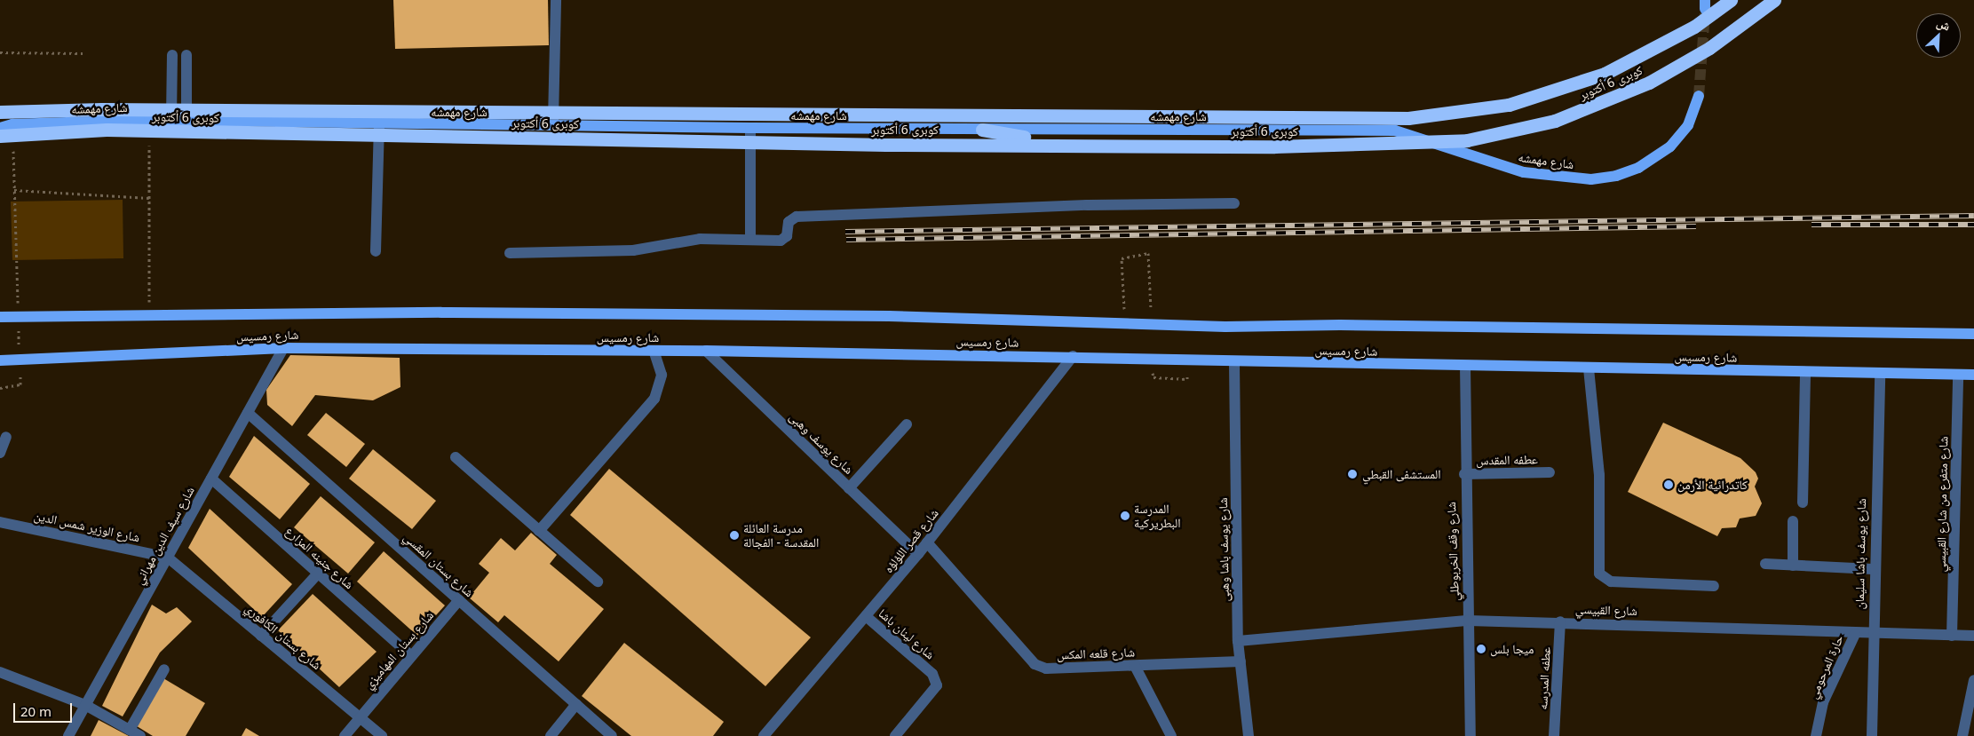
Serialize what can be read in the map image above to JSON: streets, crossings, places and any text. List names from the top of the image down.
{
  "streets": {
    "highway": ["كوبرى 6 أكتوبر"],
    "main road": ["شارع مهمشه", "شارع رمسيس"],
    "street": [
      "شارع يوسف وهبى",
      "عطفه المقدس",
      "شارع متفرع من شارع القبيسي",
      "شارع الوزير شمس الدين",
      "شارع سيف الدين مهراني",
      "شارع قصر اللؤلؤه",
      "شارع يوسف باشا وهبى",
      "شارع وقف الخربوطلي",
      "شارع يوسف باشا سليمان",
      "شارع جنينه المزارع",
      "شارع بستان المقسي",
      "شارع القبيسي",
      "شارع لينان باشا",
      "شارع بستان الكافوري",
      "شارع بستان المهاميزي",
      "شارع قلعه المكس",
      "حارة المرحومي",
      "عطفه المدرسه"
    ]
  },
  "crossings": [
    ["شارع رمسيس", "شارع يوسف وهبى"],
    ["شارع رمسيس", "شارع متفرع من شارع القبيسي"],
    ["شارع رمسيس", "شارع سيف الدين مهراني"],
    ["شارع رمسيس", "شارع قصر اللؤلؤه"],
    ["شارع رمسيس", "شارع يوسف باشا وهبى"],
    ["شارع رمسيس", "شارع وقف الخربوطلي"],
    ["شارع رمسيس", "شارع يوسف باشا سليمان"],
    ["شارع يوسف وهبى", "شارع قصر اللؤلؤه"],
    ["عطفه المقدس", "شارع وقف الخربوطلي"],
    ["شارع متفرع من شارع القبيسي", "شارع القبيسي"],
    ["شارع الوزير شمس الدين", "شارع سيف الدين مهراني"],
    ["شارع الوزير شمس الدين", "شارع بستان الكافوري"],
    ["شارع سيف الدين مهراني", "شارع جنينه المزارع"],
    ["شارع سيف الدين مهراني", "شارع بستان المقسي"],
    ["شارع سيف الدين مهراني", "شارع بستان الكافوري"],
    ["شارع قصر اللؤلؤه", "شارع لينان باشا"],
    ["شارع قصر اللؤلؤه", "شارع قلعه المكس"],
    ["شارع يوسف باشا وهبى", "شارع القبيسي"],
    ["شارع يوسف باشا وهبى", "شارع قلعه المكس"],
    ["شارع وقف الخربوطلي", "شارع القبيسي"],
    ["شارع يوسف باشا سليمان", "شارع القبيسي"],
    ["شارع جنينه المزارع", "شارع بستان المهاميزي"],
    ["شارع بستان المقسي", "شارع بستان المهاميزي"],
    ["شارع القبيسي", "حارة المرحومي"],
    ["شارع القبيسي", "عطفه المدرسه"],
    ["شارع بستان الكافوري", "شارع بستان المهاميزي"]
  ],
  "places": [
    "المستشفى القبطي",
    "كاتدرائية الأرمن",
    "المدرسة البطريركية",
    "مدرسة العائلة المقدسة - الفجالة",
    "ميجا بلس"
  ],
  "scale_bar": "20 m",
  "north": "top right"
}
